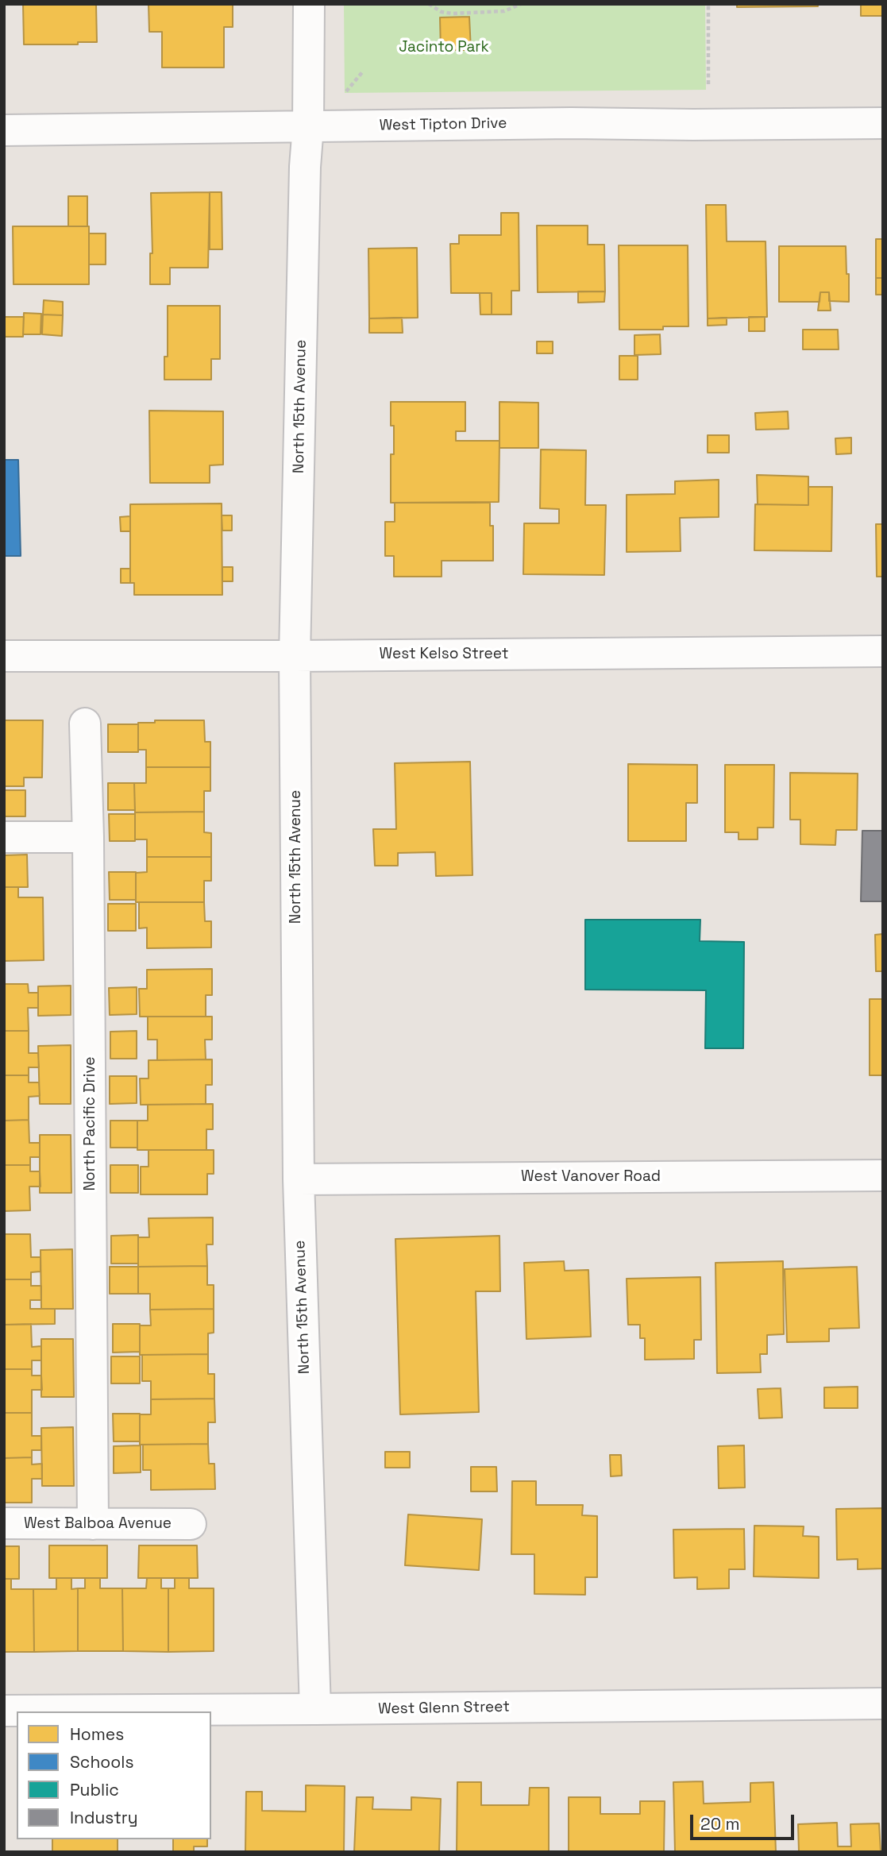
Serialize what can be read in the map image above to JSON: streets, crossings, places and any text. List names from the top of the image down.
{
  "streets": {
    "street": [
      "West Tipton Drive",
      "North 15th Avenue",
      "West Kelso Street",
      "North Pacific Drive",
      "West Vanover Road",
      "West Balboa Avenue",
      "West Glenn Street"
    ]
  },
  "crossings": [
    ["West Tipton Drive", "North 15th Avenue"],
    ["North 15th Avenue", "West Kelso Street"],
    ["North 15th Avenue", "West Vanover Road"],
    ["North 15th Avenue", "West Glenn Street"],
    ["North Pacific Drive", "West Balboa Avenue"]
  ],
  "parks": ["Jacinto Park"],
  "legend": [
    "Homes",
    "Schools",
    "Public",
    "Industry"
  ],
  "scale_bar": "20 m"
}
